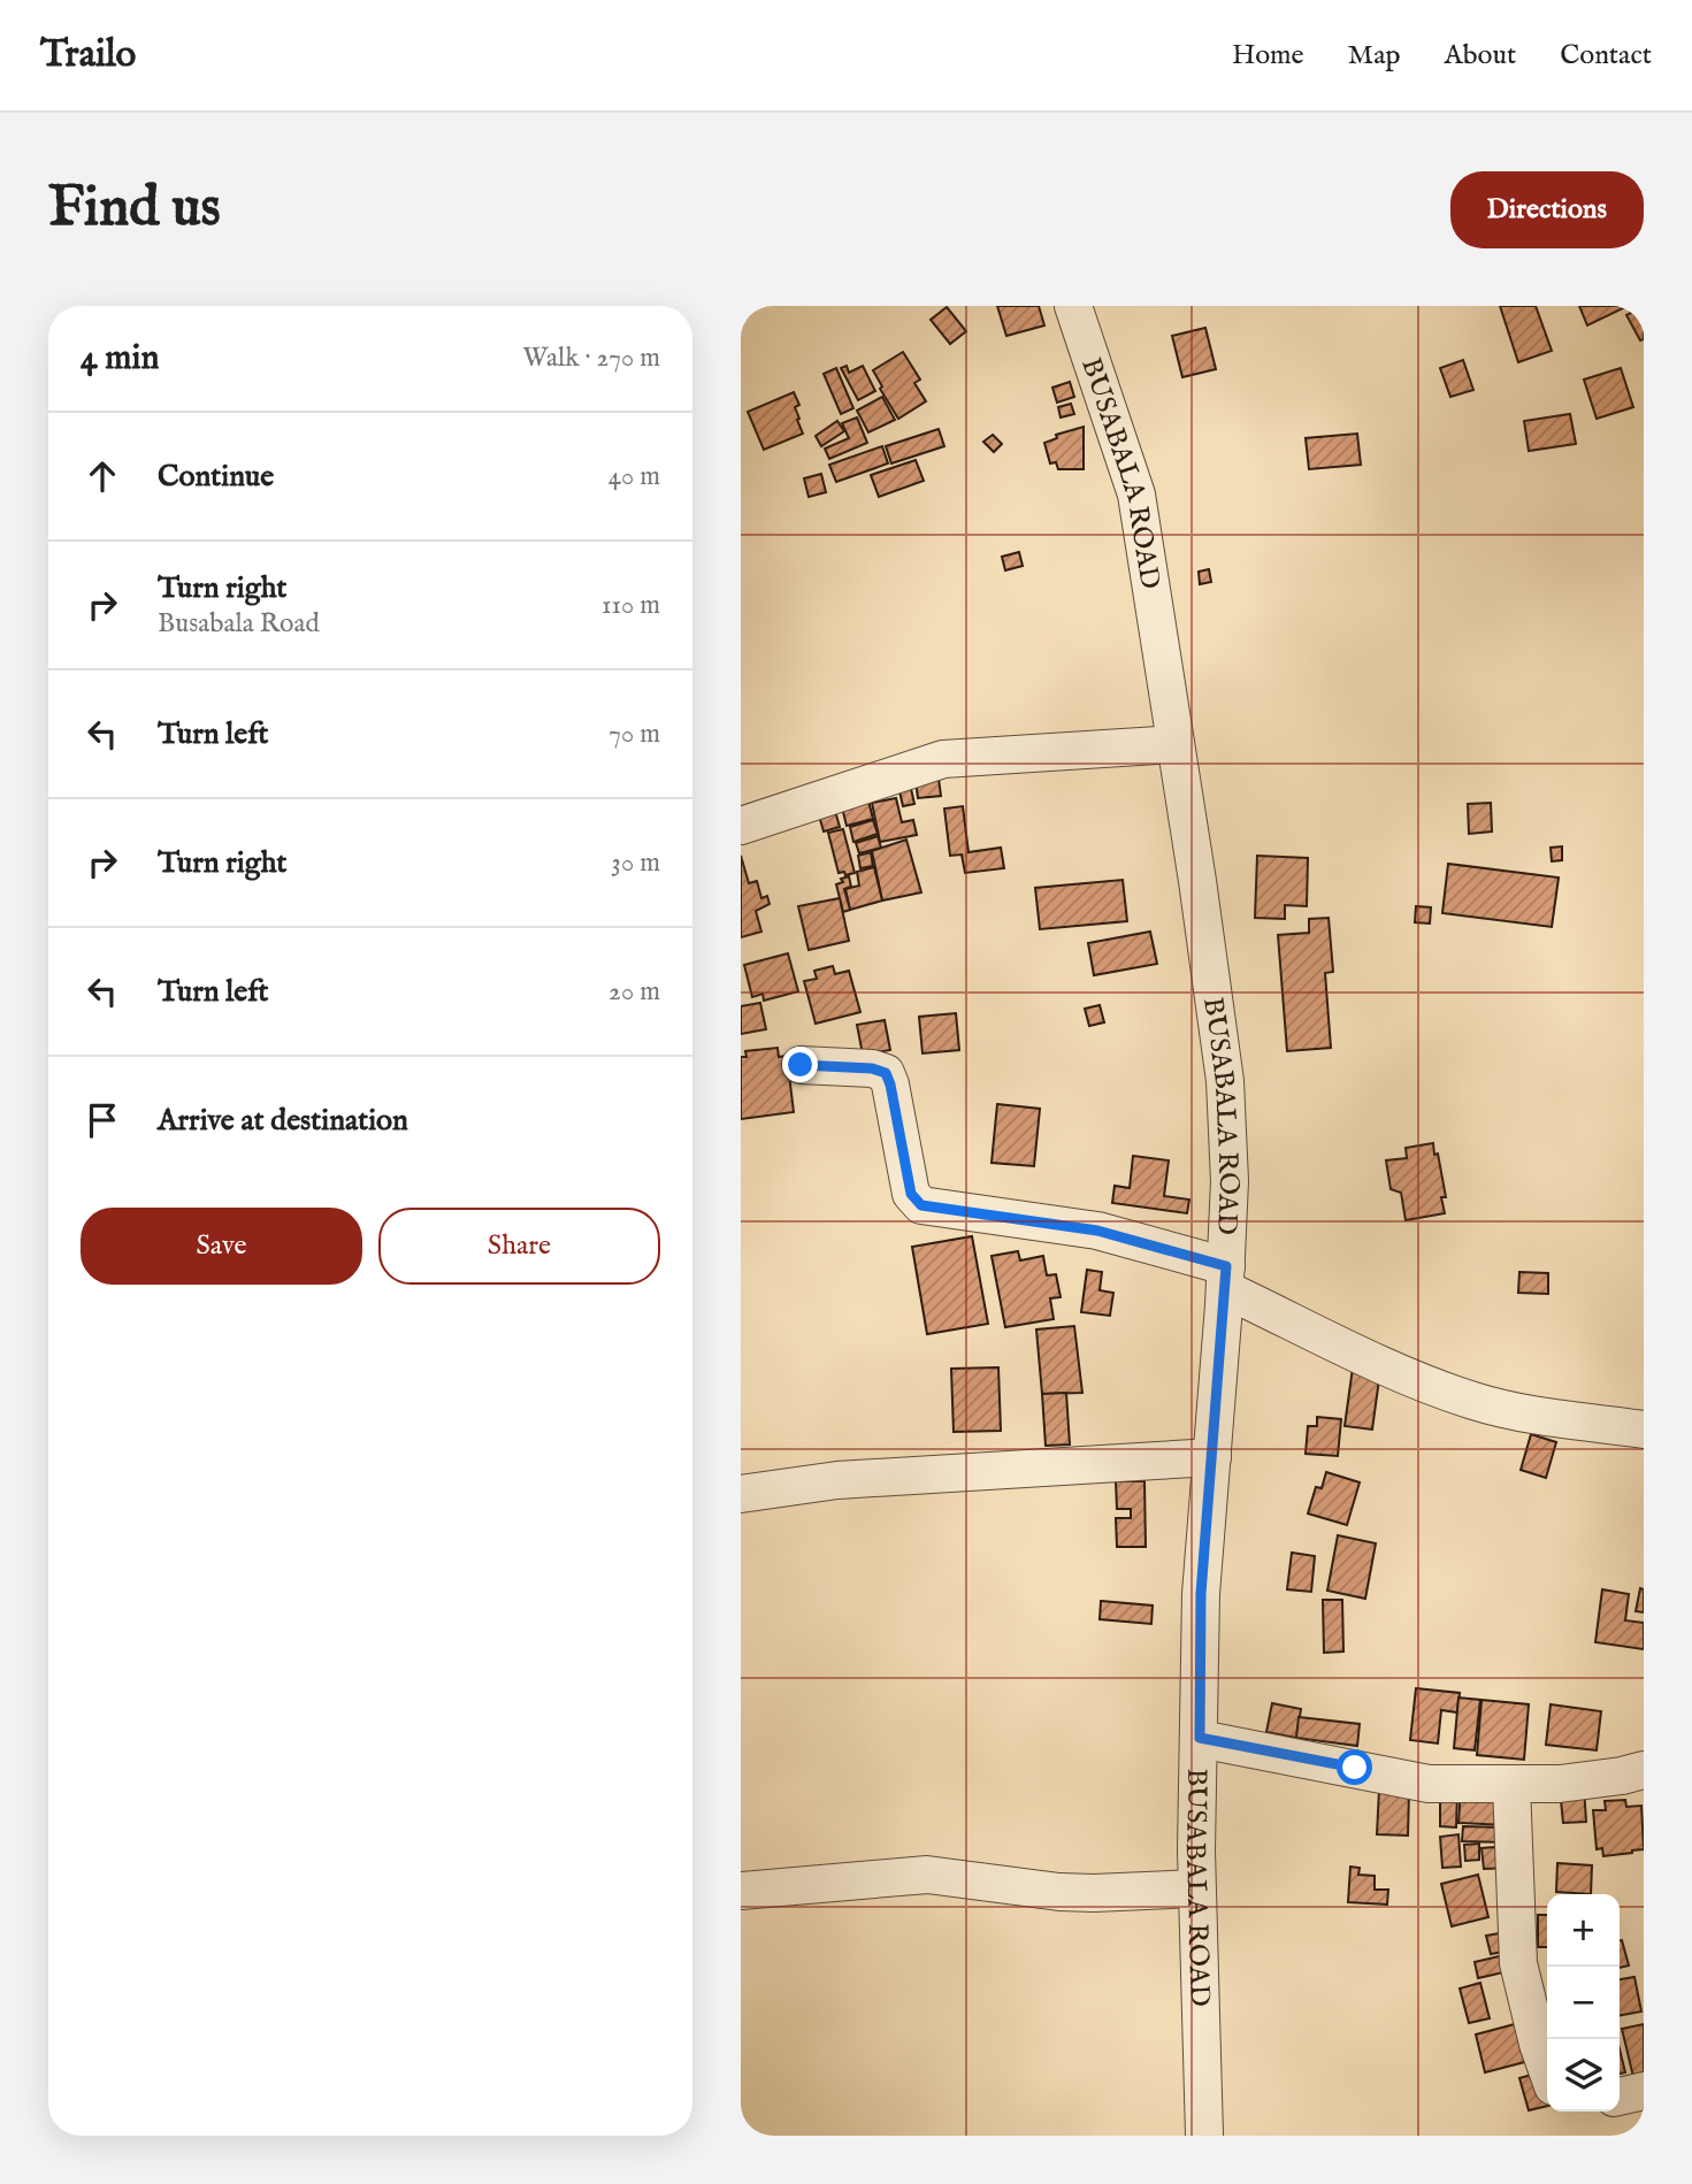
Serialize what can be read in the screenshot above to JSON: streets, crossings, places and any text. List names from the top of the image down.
{
  "streets": {
    "street": ["BUSABALA ROAD"]
  },
  "page": {
    "header": "Trailo",
    "nav": [
      "Home",
      "Map",
      "About",
      "Contact"
    ],
    "buttons": [
      "Directions",
      ["Save", "Share"]
    ],
    "title": "Find us",
    "heading": ["4 min", "Walk · 270 m"],
    "list": [
      ["Continue", "40 m"],
      ["Turn right", "Busabala Road", "110 m"],
      ["Turn left", "70 m"],
      ["Turn right", "30 m"],
      ["Turn left", "20 m"],
      "Arrive at destination"
    ],
    "map_buttons": ["+", "−"]
  }
}
